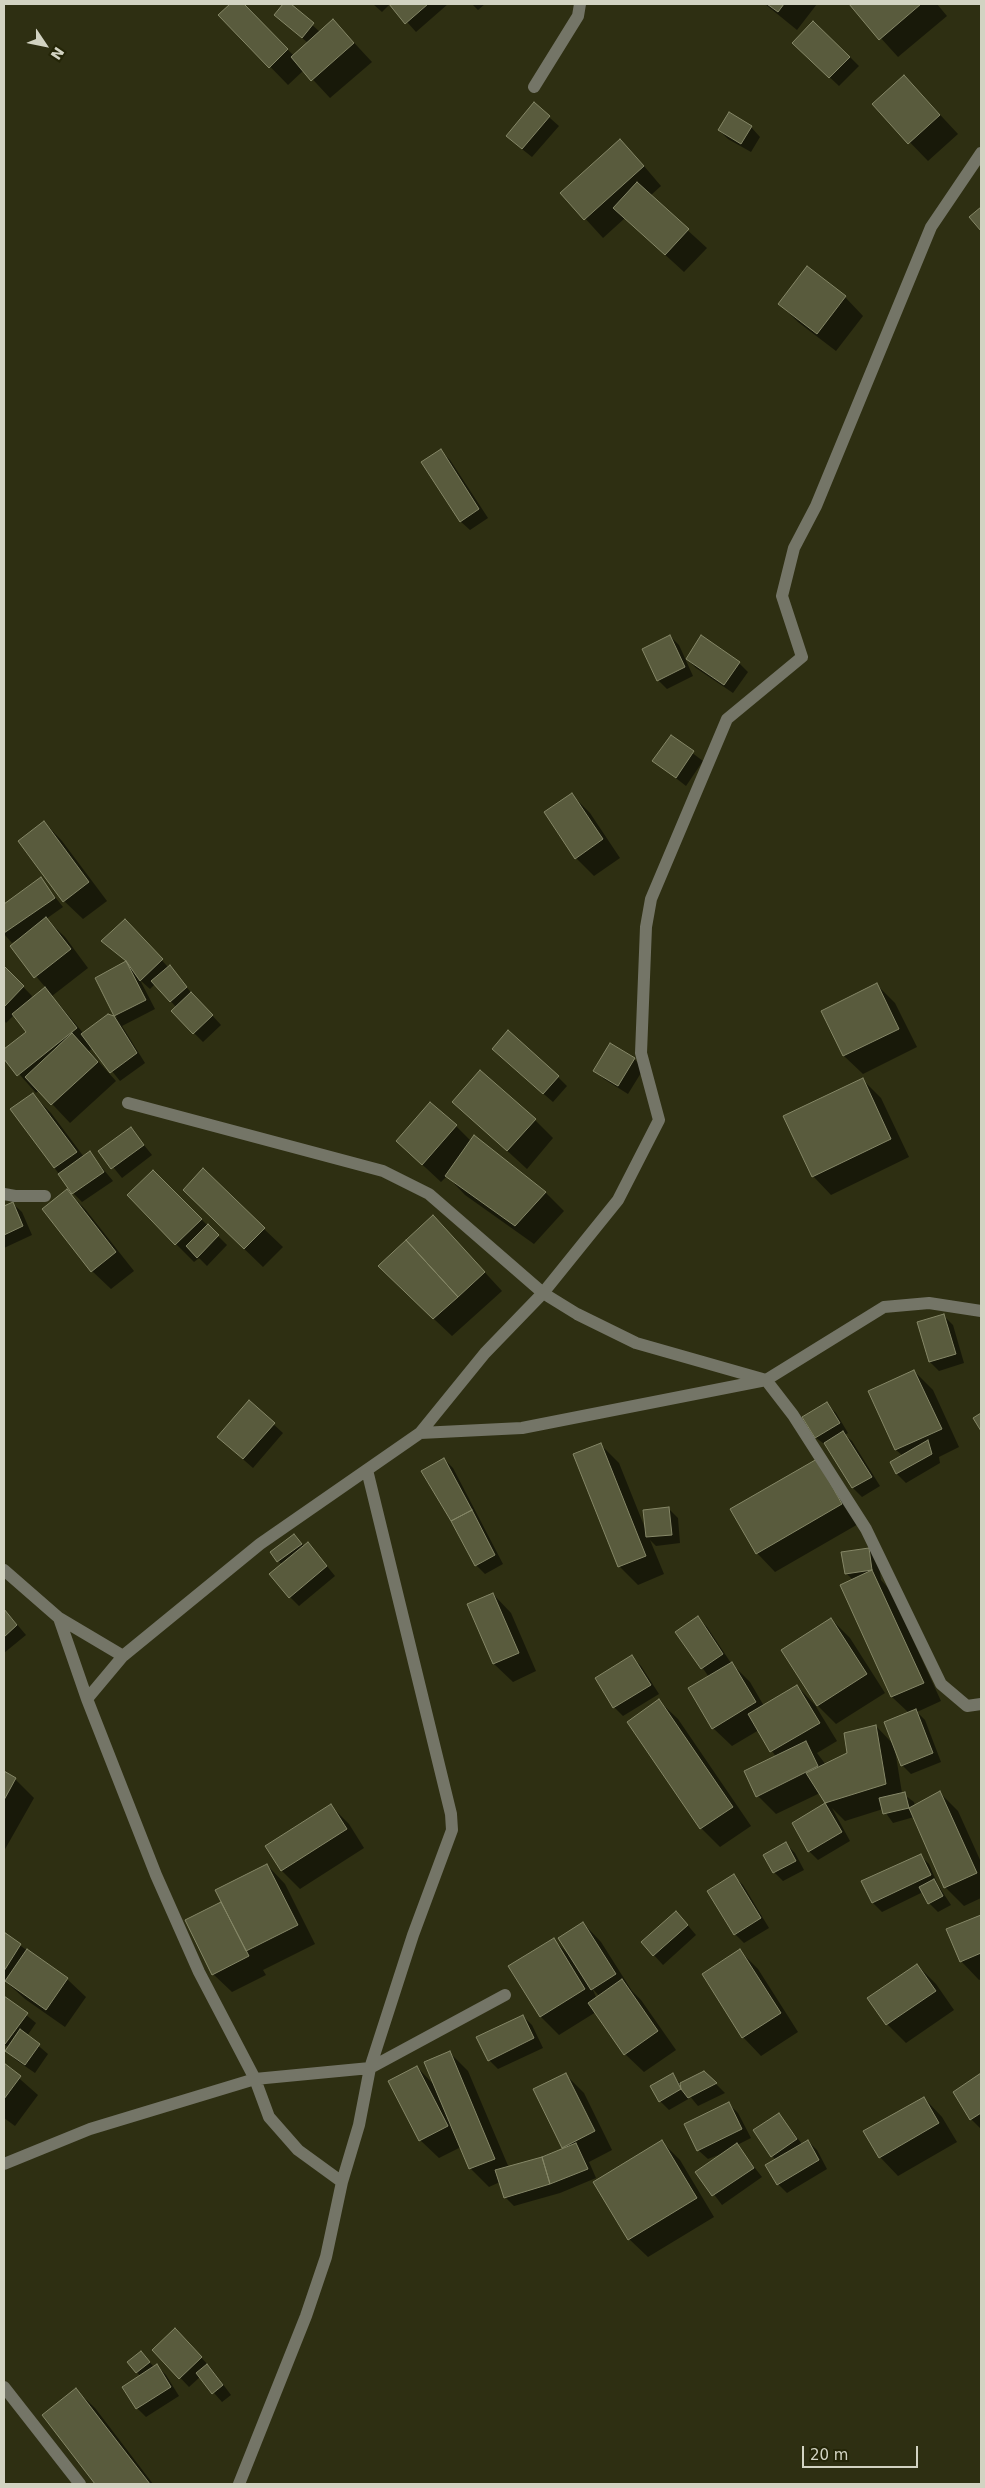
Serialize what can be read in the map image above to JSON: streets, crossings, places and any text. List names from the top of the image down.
{
  "scale_bar": "20 m",
  "north": "bottom right"
}
